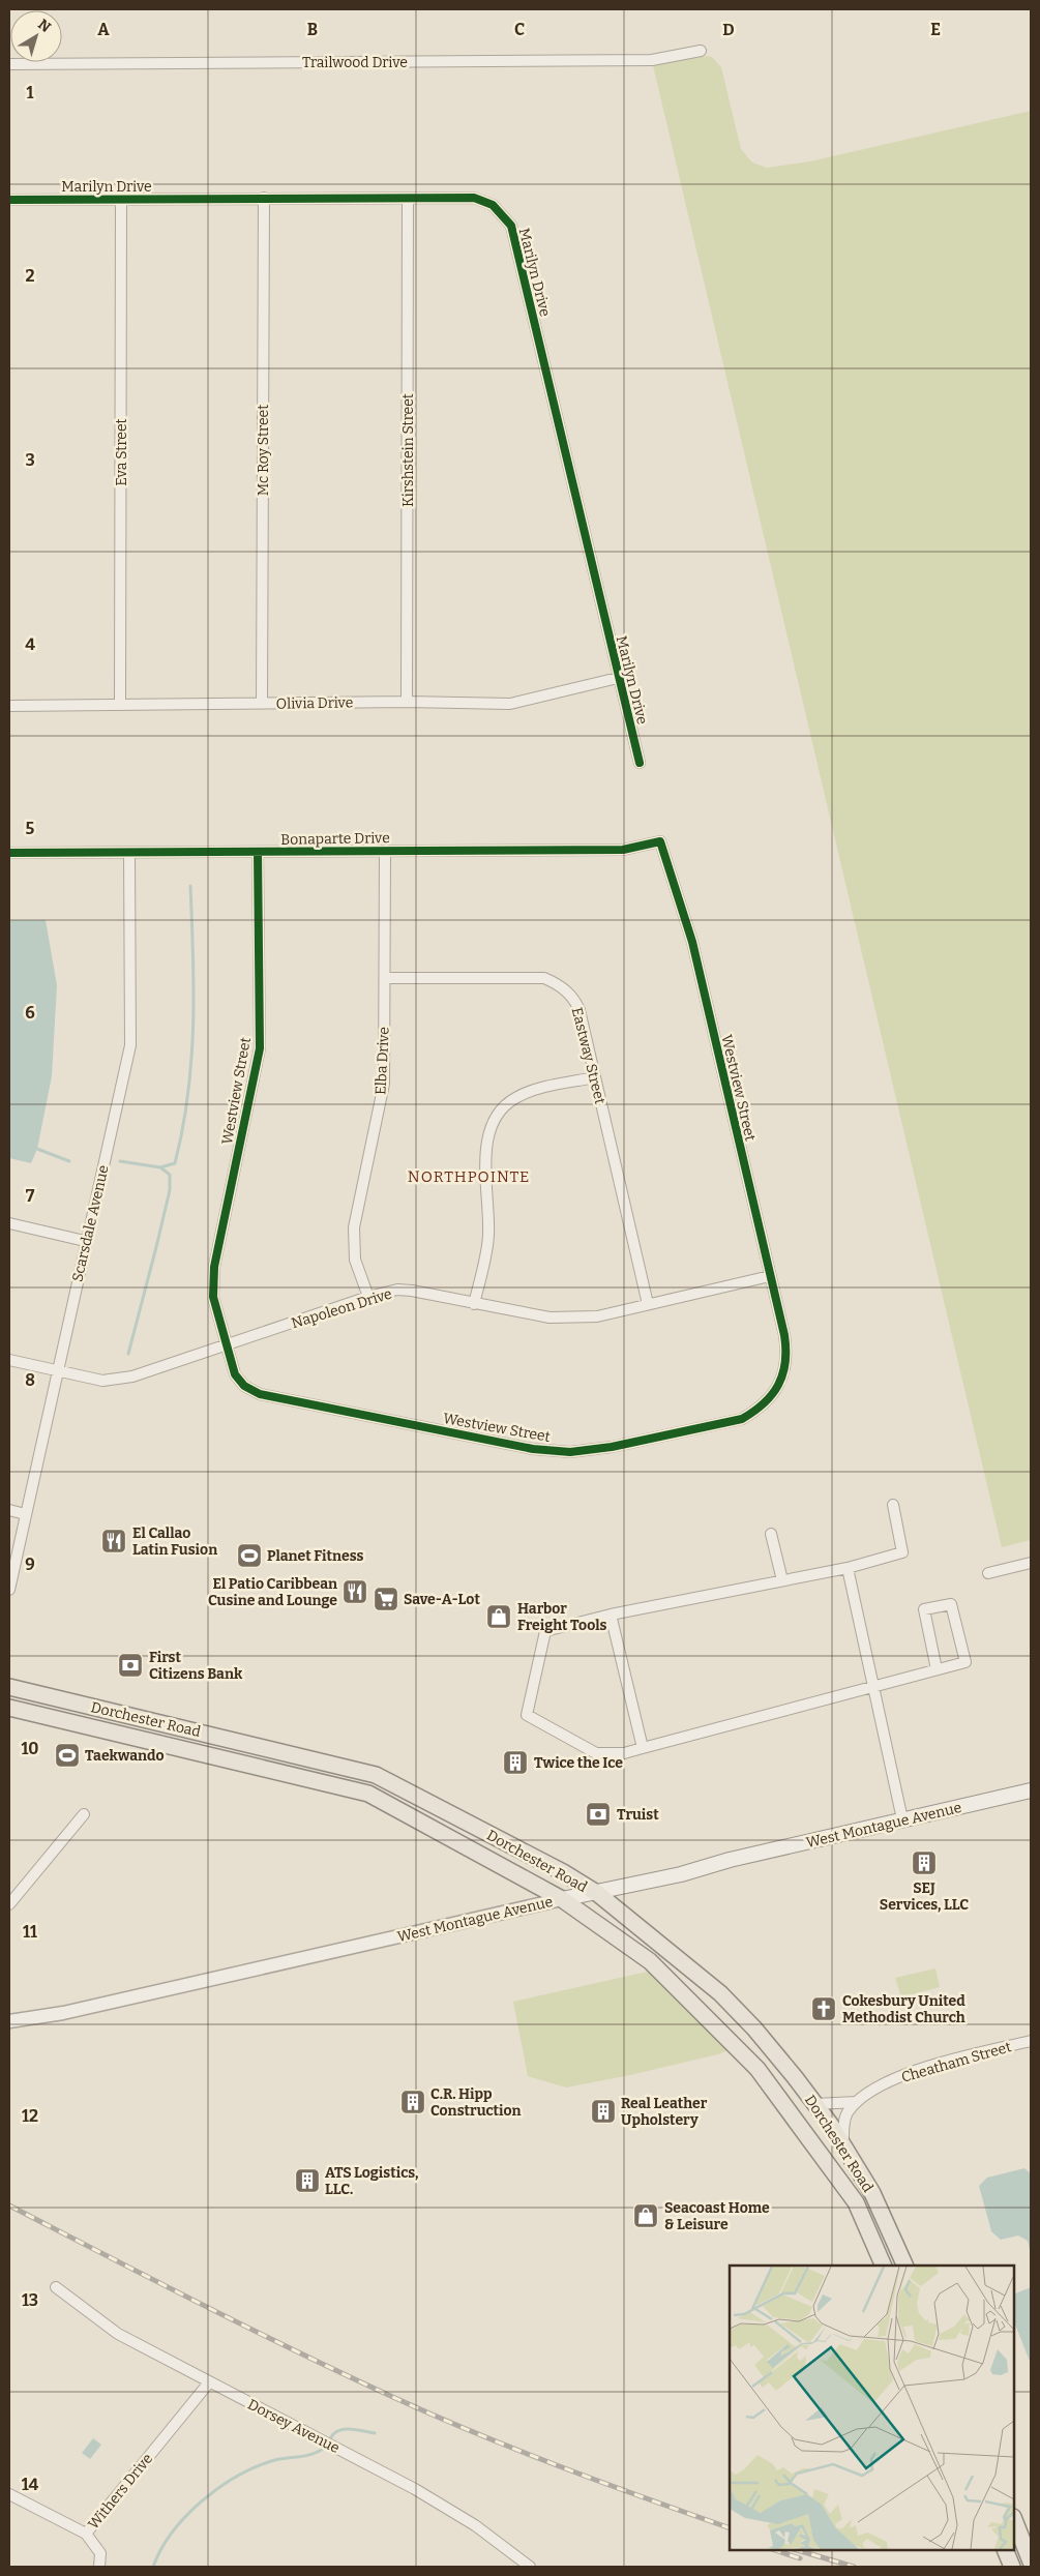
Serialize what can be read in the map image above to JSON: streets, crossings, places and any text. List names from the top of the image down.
{
  "streets": {
    "main road": ["Dorchester Road", "West Montague Avenue"],
    "street": [
      "Trailwood Drive",
      "Marilyn Drive",
      "Mc Roy Street",
      "Kirshstein Street",
      "Eva Street",
      "Olivia Drive",
      "Bonaparte Drive",
      "Eastway Street",
      "Elba Drive",
      "Westview Street",
      "Scarsdale Avenue",
      "Napoleon Drive",
      "Cheatham Street",
      "Dorsey Avenue",
      "Withers Drive"
    ]
  },
  "crossings": [
    ["Marilyn Drive", "Mc Roy Street"],
    ["Marilyn Drive", "Kirshstein Street"],
    ["Marilyn Drive", "Eva Street"],
    ["Marilyn Drive", "Olivia Drive"],
    ["Mc Roy Street", "Olivia Drive"],
    ["Kirshstein Street", "Olivia Drive"],
    ["Eva Street", "Olivia Drive"],
    ["Bonaparte Drive", "Elba Drive"],
    ["Bonaparte Drive", "Westview Street"],
    ["Bonaparte Drive", "Scarsdale Avenue"],
    ["Eastway Street", "Elba Drive"],
    ["Eastway Street", "Napoleon Drive"],
    ["Elba Drive", "Napoleon Drive"],
    ["Westview Street", "Napoleon Drive"],
    ["Scarsdale Avenue", "Napoleon Drive"],
    ["Dorchester Road", "West Montague Avenue"],
    ["Dorchester Road", "Cheatham Street"],
    ["Dorsey Avenue", "Withers Drive"]
  ],
  "districts": ["NORTHPOINTE"],
  "places": {
    "restaurant": ["El Callao Latin Fusion", "El Patio Caribbean Cusine and Lounge"],
    "sports": ["Planet Fitness", "Taekwando"],
    "supermarket": ["Save-A-Lot"],
    "shop": ["Harbor Freight Tools", "Seacoast Home & Leisure"],
    "bank": ["First Citizens Bank", "Truist"],
    "building": [
      "Twice the Ice",
      "SEJ Services, LLC",
      "C.R. Hipp Construction",
      "Real Leather Upholstery",
      "ATS Logistics, LLC."
    ],
    "church": ["Cokesbury United Methodist Church"]
  },
  "north": "top right",
  "grid": {
    "columns": [
      "A",
      "B",
      "C",
      "D",
      "E"
    ],
    "rows": [
      "1",
      "2",
      "3",
      "4",
      "5",
      "6",
      "7",
      "8",
      "9",
      "10",
      "11",
      "12",
      "13",
      "14"
    ]
  }
}
